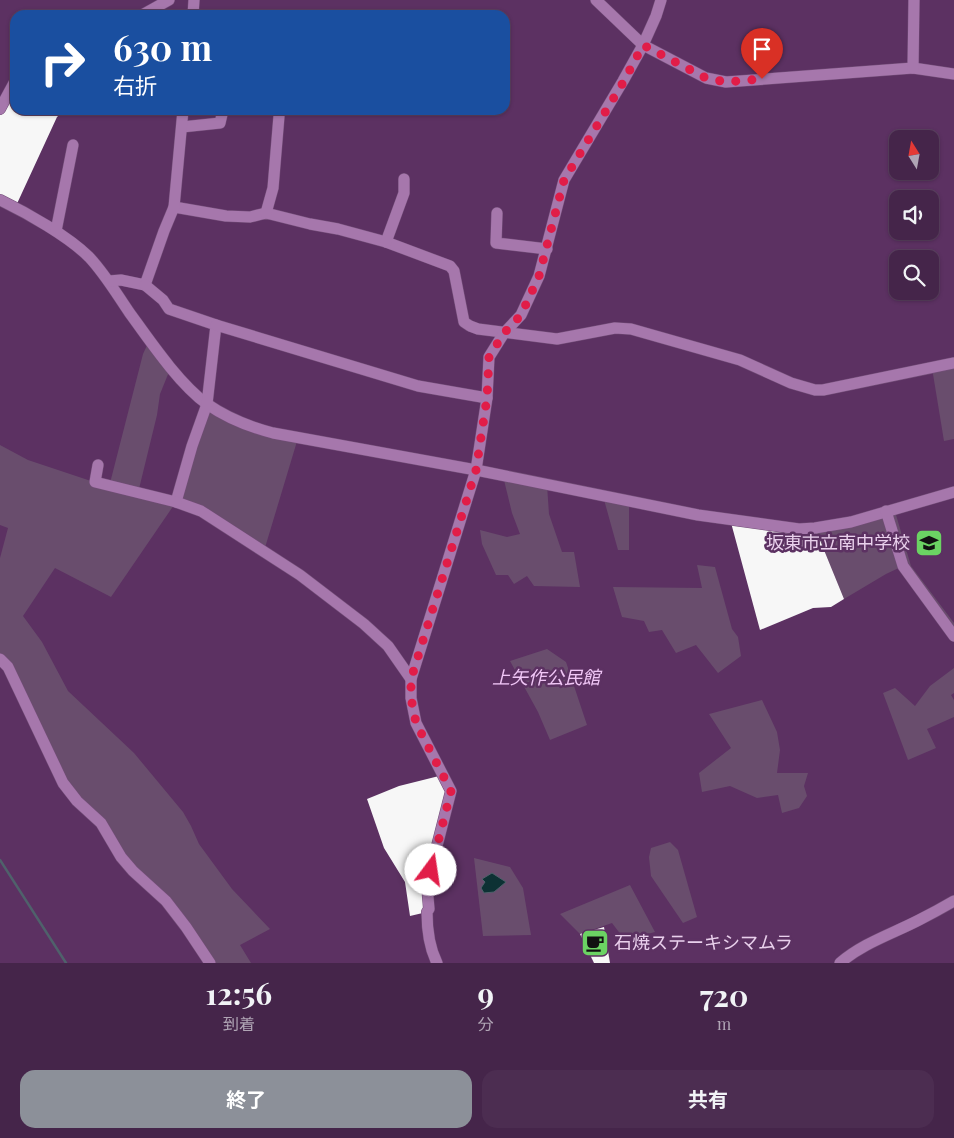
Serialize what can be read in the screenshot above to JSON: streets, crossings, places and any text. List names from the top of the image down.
{
  "parks": ["上矢作公民館"],
  "places": {
    "school or university": ["坂東市立南中学校"],
    "cafe": ["石焼ステーキシマムラ"]
  },
  "north": "top",
  "page": {
    "turn": ["630 m", "右折"],
    "eta": [
      "12:56",
      "到着",
      "9",
      "分",
      "720",
      "m"
    ],
    "buttons": ["終了", "共有"]
  }
}
